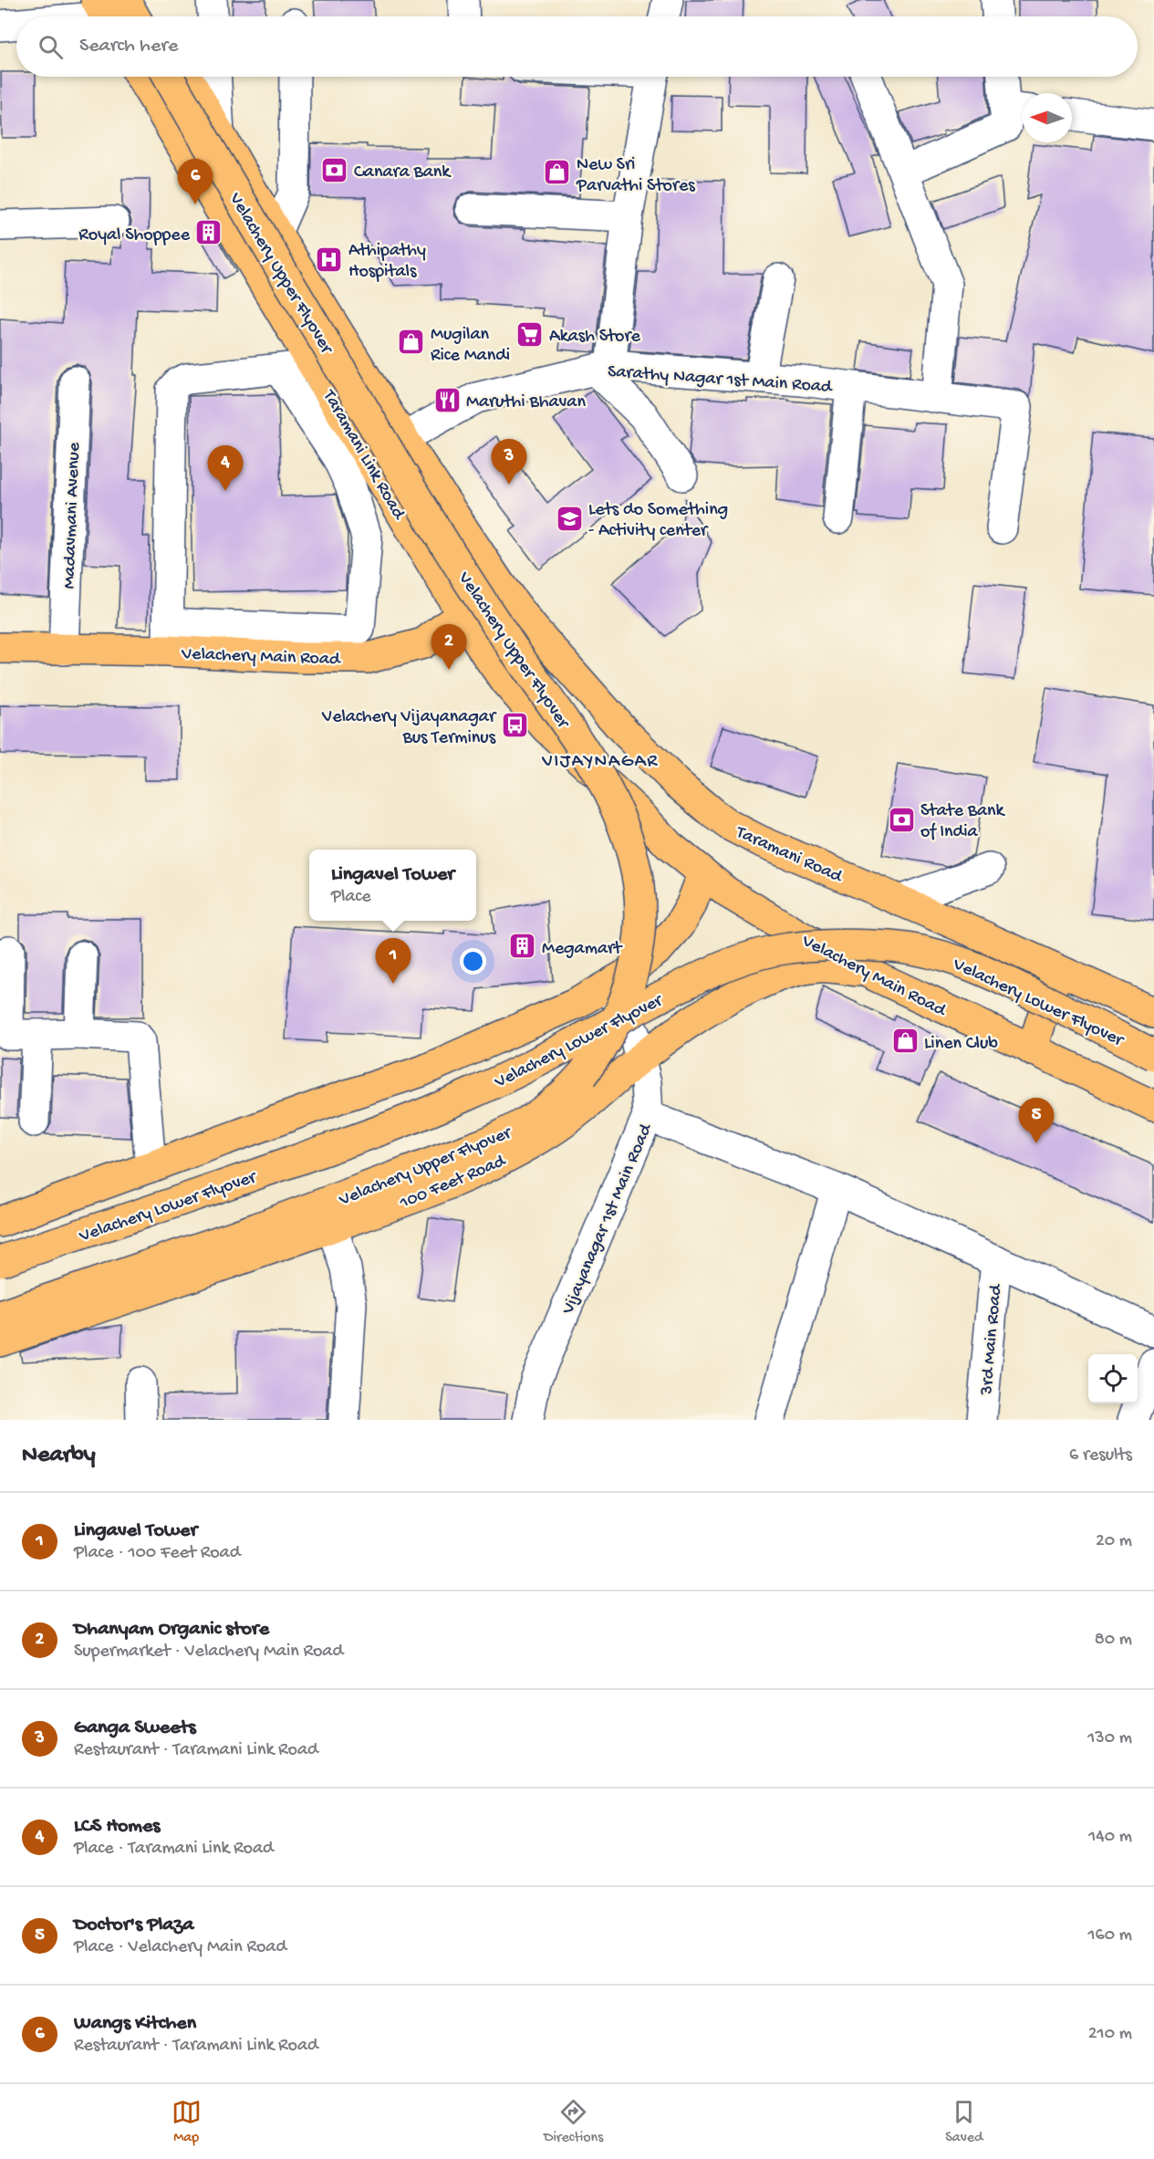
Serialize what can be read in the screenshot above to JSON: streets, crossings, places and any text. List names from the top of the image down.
{
  "streets": {
    "main road": [
      "Velachery Upper Flyover",
      "Taramani Link Road",
      "Velachery Main Road",
      "Taramani Road",
      "Velachery Lower Flyover",
      "100 Feet Road"
    ],
    "street": [
      "Sarathy Nagar 1st Main Road",
      "Madavmani Avenue",
      "Vijayanagar 1st Main Road",
      "3rd Main Road"
    ]
  },
  "crossings": [
    ["Taramani Link Road", "Velachery Main Road"],
    ["Madavmani Avenue", "Velachery Main Road"],
    ["Velachery Main Road", "Taramani Road"],
    ["Velachery Main Road", "100 Feet Road"],
    ["100 Feet Road", "Vijayanagar 1st Main Road"]
  ],
  "districts": ["VIJAYNAGAR"],
  "places": {
    "bank": ["Canara Bank", "State Bank of India"],
    "shop": ["New Sri Parvathi Stores", "Mugilan Rice Mandi", "Linen Club"],
    "building": ["Royal Shoppee", "Megamart"],
    "hospital": ["Athipathy Hospitals"],
    "supermarket": ["Akash Store"],
    "restaurant": ["Maruthi Bhavan"],
    "school or university": ["Lets do Something - Activity center"],
    "bus stop": ["Velachery Vijayanagar Bus Terminus"]
  },
  "north": "left",
  "page": {
    "search": "Search here",
    "pins": [
      "6",
      "3",
      "4",
      "2",
      "1",
      "5"
    ],
    "popup": ["Lingavel Tower", "Place"],
    "heading": ["Nearby", "6 results"],
    "list": [
      {
        "mark": "1",
        "name": "Lingavel Tower",
        "note": "Place · 100 Feet Road",
        "value": "20 m"
      },
      {
        "mark": "2",
        "name": "Dhanyam Organic store",
        "note": "Supermarket · Velachery Main Road",
        "value": "80 m"
      },
      {
        "mark": "3",
        "name": "Ganga Sweets",
        "note": "Restaurant · Taramani Link Road",
        "value": "130 m"
      },
      {
        "mark": "4",
        "name": "LCS Homes",
        "note": "Place · Taramani Link Road",
        "value": "140 m"
      },
      {
        "mark": "5",
        "name": "Doctor's Plaza",
        "note": "Place · Velachery Main Road",
        "value": "160 m"
      },
      {
        "mark": "6",
        "name": "Wangs Kitchen",
        "note": "Restaurant · Taramani Link Road",
        "value": "210 m"
      }
    ],
    "nav": ["Map", "Directions", "Saved"]
  }
}
